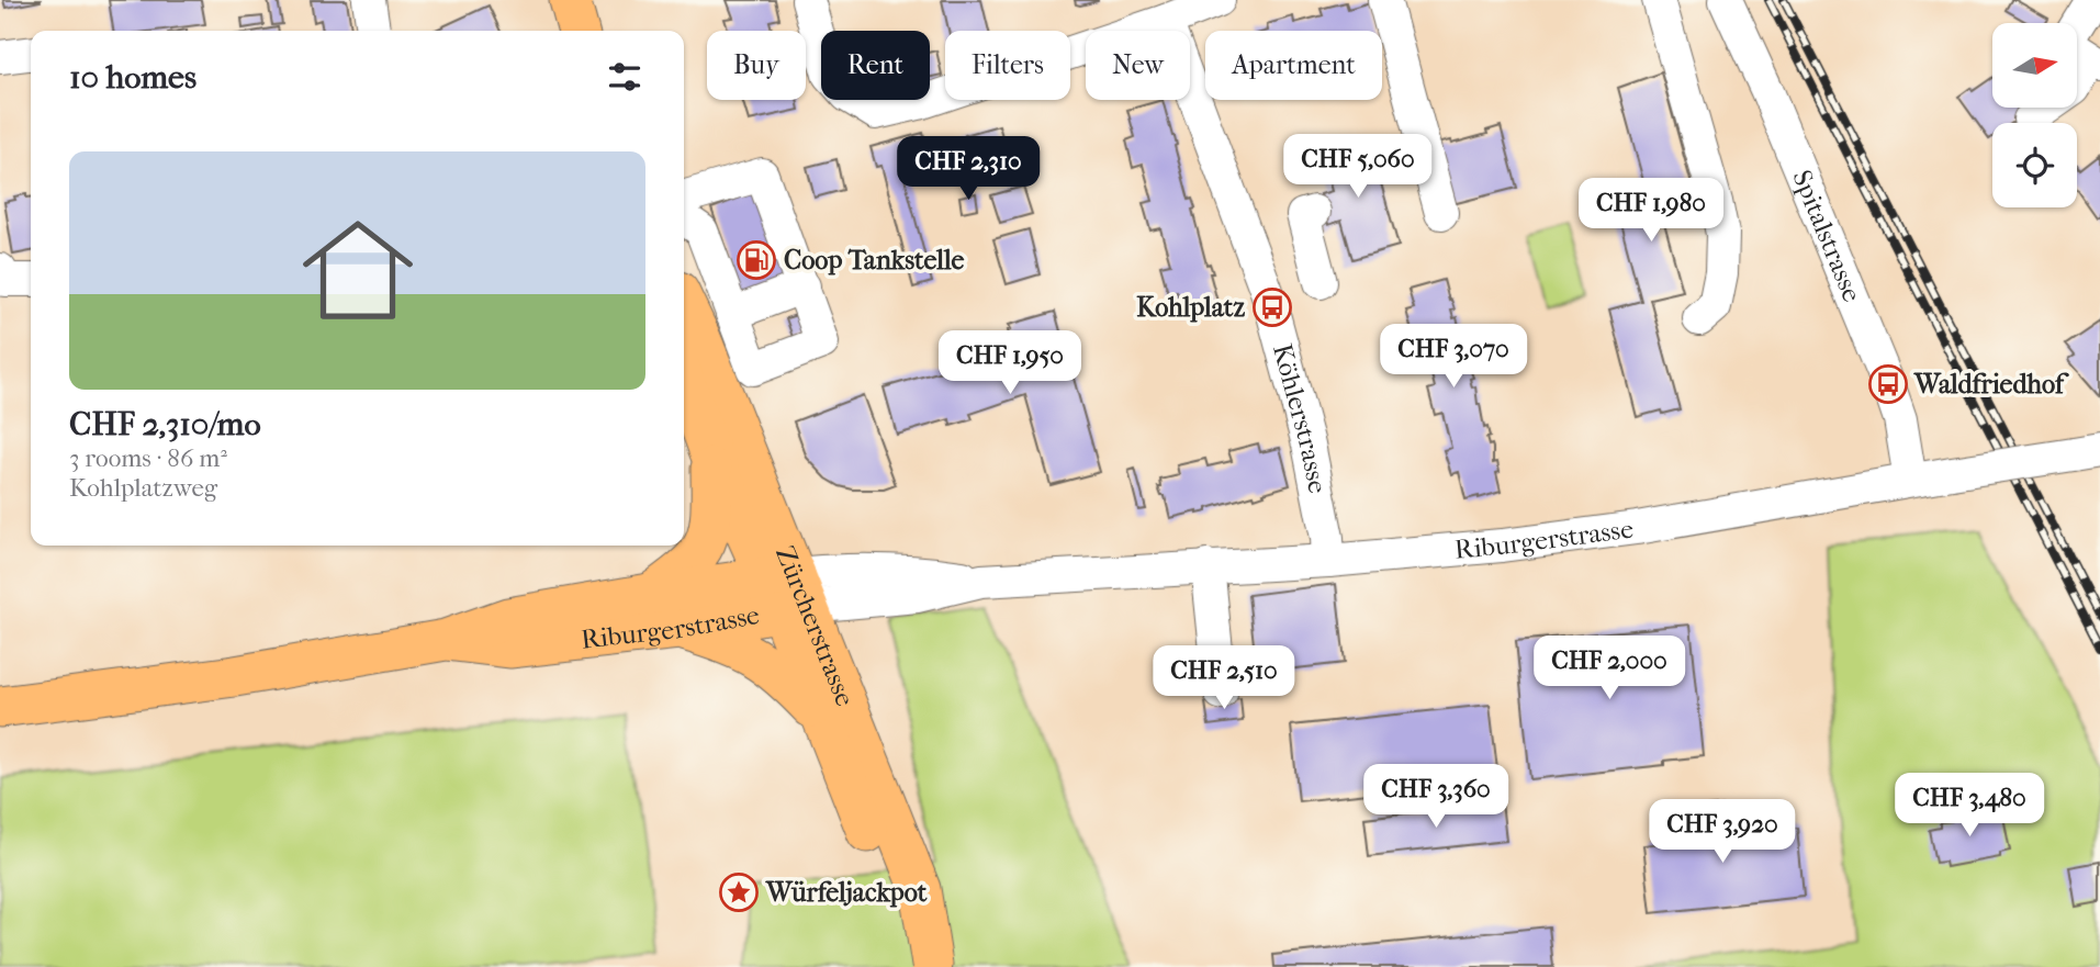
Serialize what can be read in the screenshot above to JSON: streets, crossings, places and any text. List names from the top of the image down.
{
  "streets": {
    "main road": ["Riburgerstrasse", "Zürcherstrasse"],
    "street": ["Spitalstrasse", "Köhlerstrasse"]
  },
  "crossings": [
    ["Spitalstrasse", "Riburgerstrasse"],
    ["Köhlerstrasse", "Riburgerstrasse"],
    ["Riburgerstrasse", "Zürcherstrasse"]
  ],
  "places": {
    "fuel station": ["Coop Tankstelle"],
    "bus stop": ["Kohlplatz", "Waldfriedhof"],
    "place": ["Würfeljackpot"]
  },
  "north": "right",
  "page": {
    "chip": [
      "Buy",
      "Rent",
      "Filters",
      "New",
      "Apartment"
    ],
    "heading": "10 homes",
    "list": [
      {
        "name": "CHF 2,310/mo",
        "note": "3 rooms · 86 m² · Kohlplatzweg"
      }
    ],
    "price": [
      "CHF 5,060",
      "CHF 2,310",
      "CHF 1,980",
      "CHF 3,070",
      "CHF 1,950",
      "CHF 2,000",
      "CHF 2,510",
      "CHF 3,360",
      "CHF 3,480",
      "CHF 3,920"
    ]
  }
}
